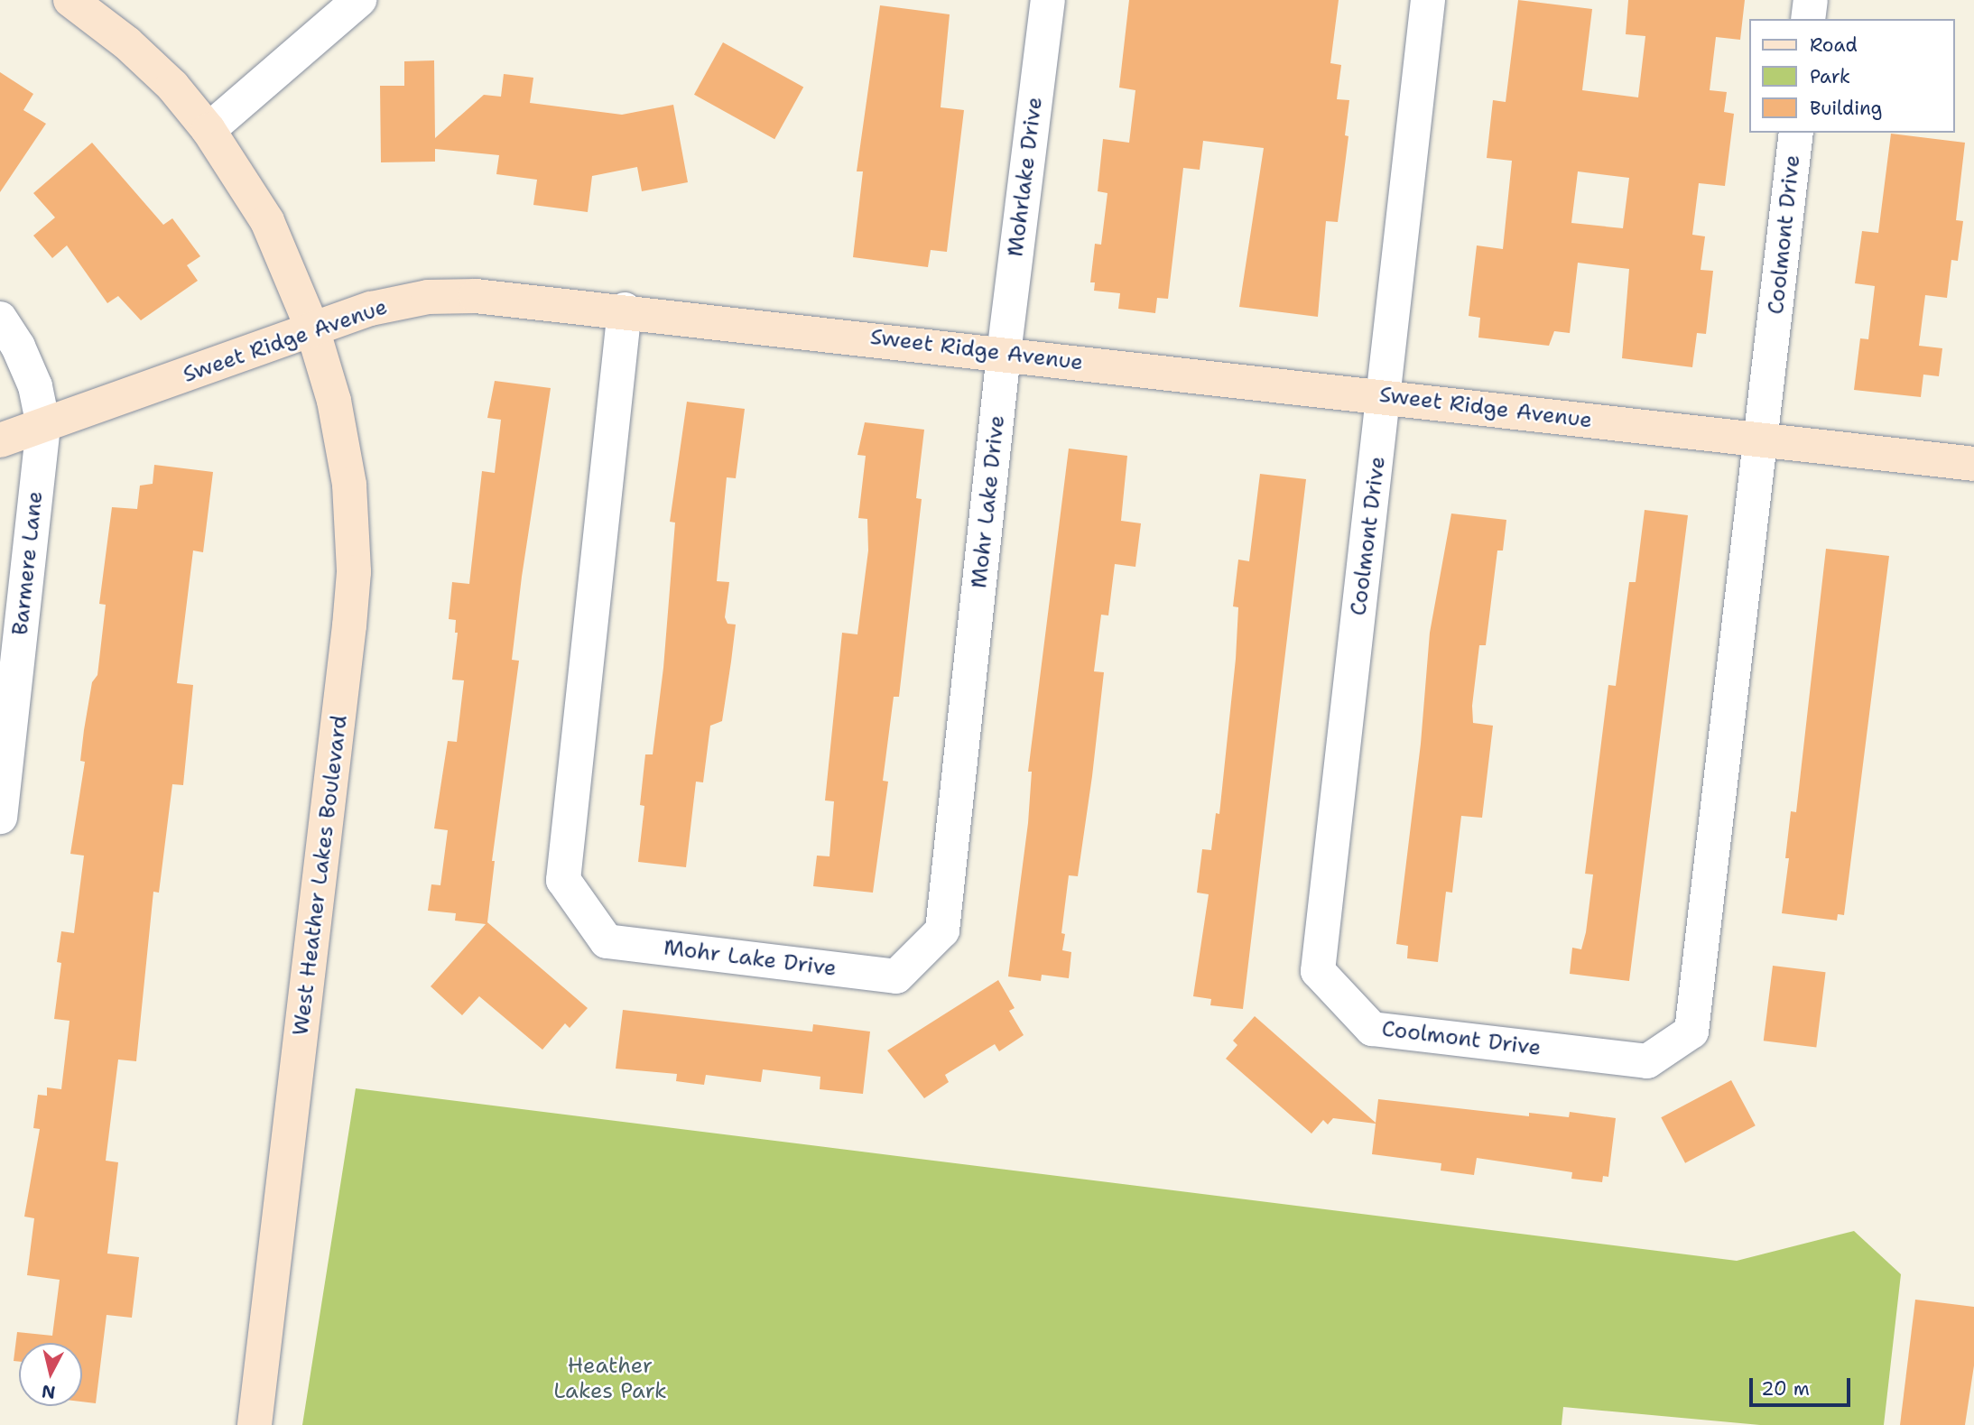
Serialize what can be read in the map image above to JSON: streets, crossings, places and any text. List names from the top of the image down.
{
  "streets": {
    "street": [
      "Mohrlake Drive",
      "Coolmont Drive",
      "Sweet Ridge Avenue",
      "Mohr Lake Drive",
      "Barmere Lane",
      "West Heather Lakes Boulevard"
    ]
  },
  "crossings": [
    ["Mohrlake Drive", "Sweet Ridge Avenue"],
    ["Mohrlake Drive", "Mohr Lake Drive"],
    ["Coolmont Drive", "Sweet Ridge Avenue"],
    ["Sweet Ridge Avenue", "Mohr Lake Drive"],
    ["Sweet Ridge Avenue", "Barmere Lane"],
    ["Sweet Ridge Avenue", "West Heather Lakes Boulevard"]
  ],
  "parks": ["Heather Lakes Park"],
  "legend": ["Road", "Park", "Building"],
  "scale_bar": "20 m",
  "north": "bottom"
}
